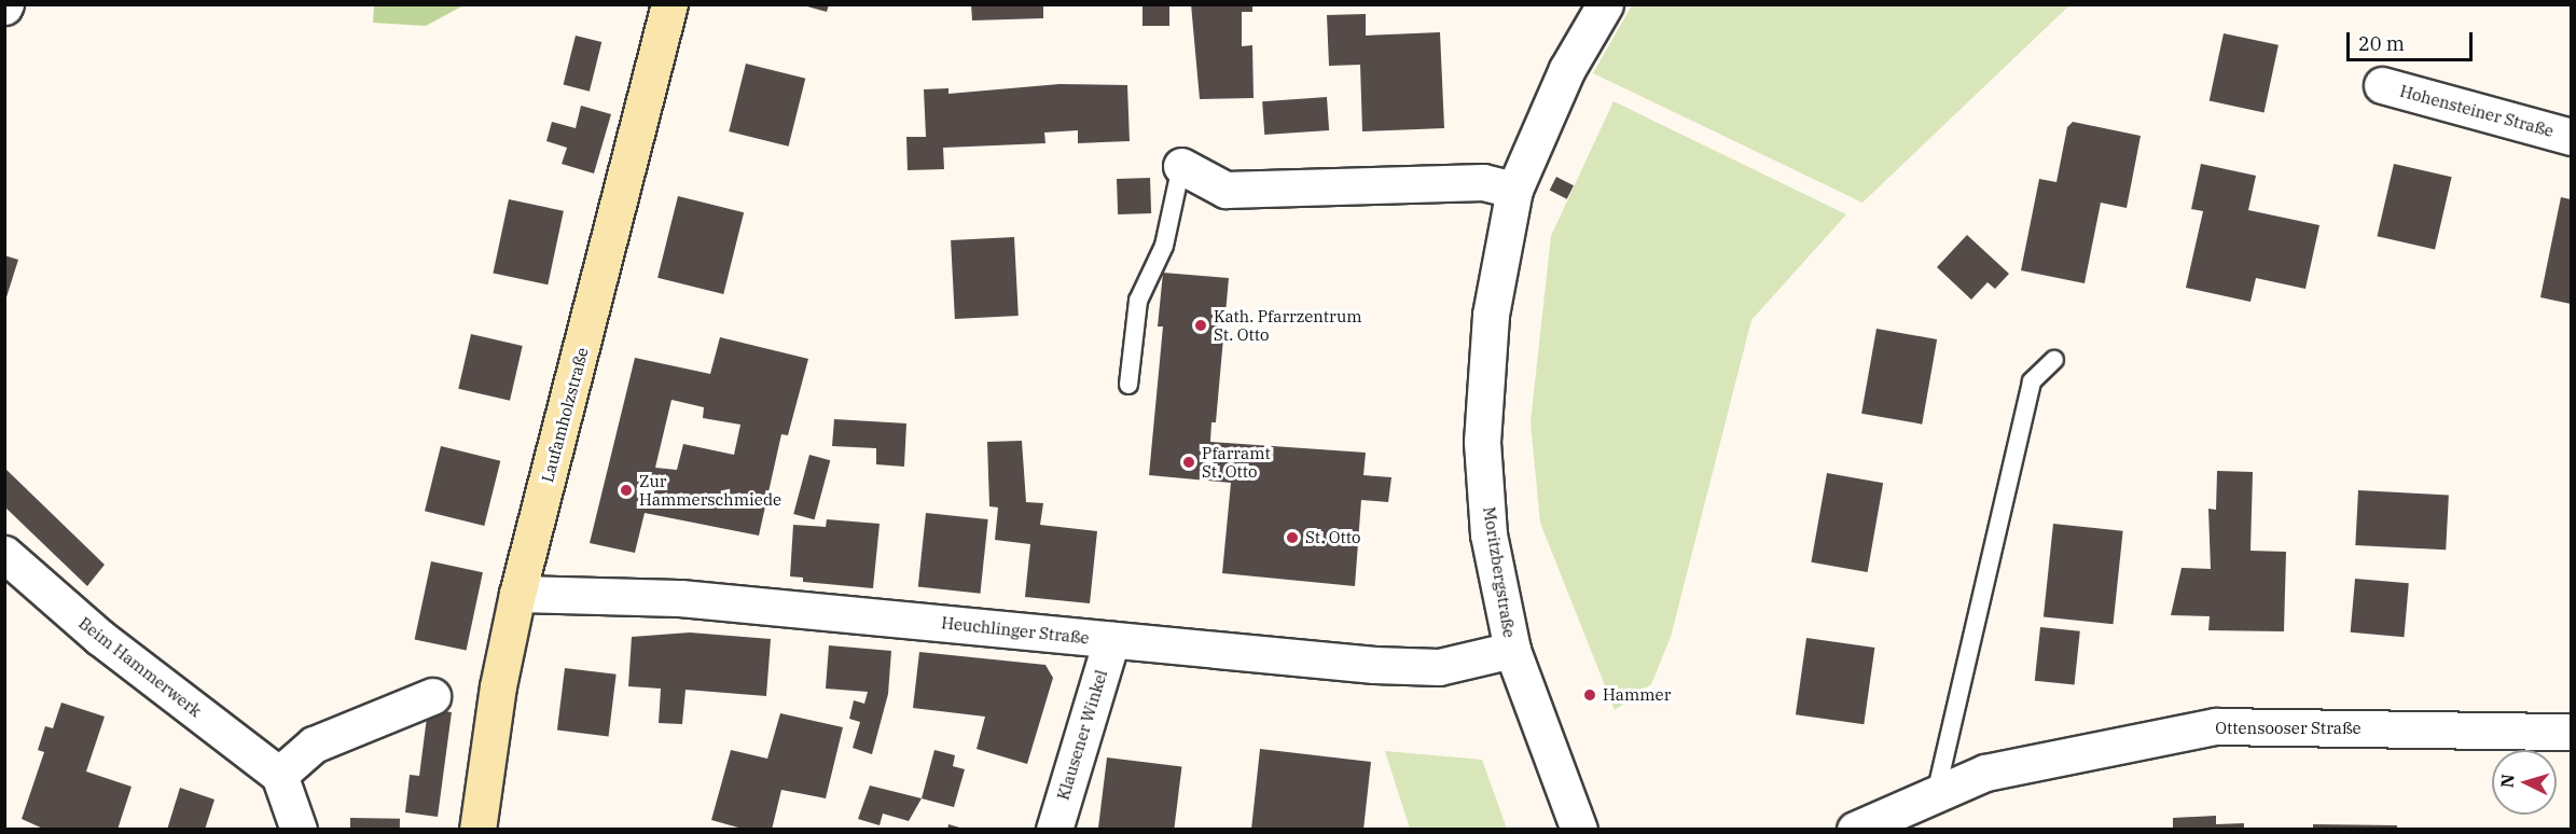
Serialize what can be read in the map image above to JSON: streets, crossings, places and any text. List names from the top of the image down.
{
  "streets": {
    "main road": ["Laufamholzstraße"],
    "street": [
      "Hohensteiner Straße",
      "Moritzbergstraße",
      "Heuchlinger Straße",
      "Beim Hammerwerk",
      "Ottensooser Straße",
      "Klausener Winkel"
    ]
  },
  "crossings": [
    ["Laufamholzstraße", "Heuchlinger Straße"],
    ["Moritzbergstraße", "Heuchlinger Straße"],
    ["Heuchlinger Straße", "Klausener Winkel"]
  ],
  "places": [
    "Kath. Pfarrzentrum St. Otto",
    "Pfarramt St. Otto",
    "Zur Hammerschmiede",
    "St. Otto",
    "Hammer"
  ],
  "scale_bar": "20 m",
  "north": "left"
}
